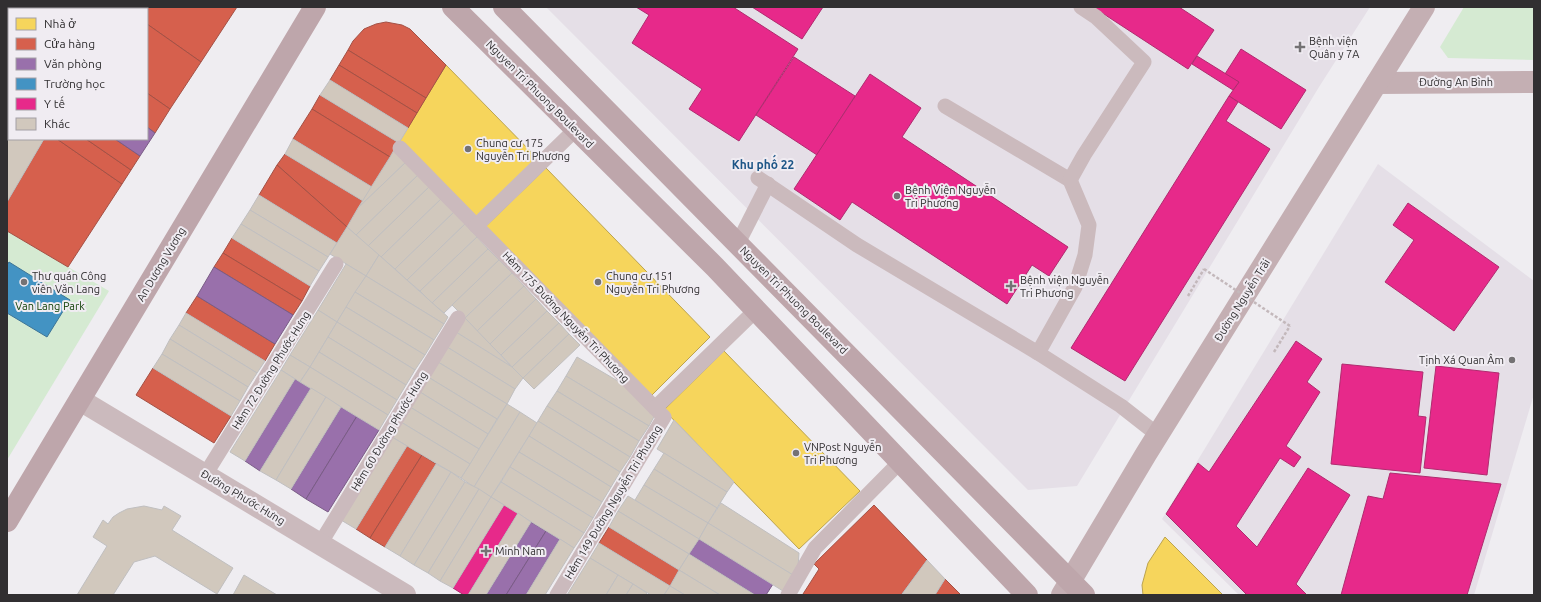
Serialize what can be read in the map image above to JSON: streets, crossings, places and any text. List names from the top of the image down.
{
  "streets": {
    "main road": [
      "Đường An Bình",
      "Nguyen Tri Phuong Boulevard",
      "An Dương Vương",
      "Đường Nguyễn Trãi"
    ],
    "street": ["Đường Phước Hưng"],
    "lane": [
      "Hẻm 175 Đường Nguyễn Tri Phương",
      "Hẻm 72 Đường Phước Hưng",
      "Hẻm 60 Đường Phước Hưng",
      "Hẻm 149 Đường Nguyễn Tri Phương"
    ]
  },
  "crossings": [
    ["Đường An Bình", "Đường Nguyễn Trãi"],
    ["Nguyen Tri Phuong Boulevard", "Đường Nguyễn Trãi"],
    ["Nguyen Tri Phuong Boulevard", "Hẻm 149 Đường Nguyễn Tri Phương"],
    ["An Dương Vương", "Đường Phước Hưng"],
    ["Hẻm 175 Đường Nguyễn Tri Phương", "Hẻm 149 Đường Nguyễn Tri Phương"],
    ["Hẻm 72 Đường Phước Hưng", "Đường Phước Hưng"],
    ["Hẻm 60 Đường Phước Hưng", "Đường Phước Hưng"]
  ],
  "districts": ["Khu phố 22"],
  "parks": ["Van Lang Park"],
  "places": {
    "health": ["Bệnh viện Quân y 7A", "Bệnh viện Nguyễn Tri Phương", "Minh Nam"],
    "other": [
      "Chung cư 175 Nguyễn Tri Phương",
      "Bệnh Viện Nguyễn Tri Phương",
      "Thư quán Công viên Văn Lang",
      "Chung cư 151 Nguyễn Tri Phương",
      "Tịnh Xá Quan Âm",
      "VNPost Nguyễn Tri Phương"
    ]
  },
  "legend": [
    "Nhà ở",
    "Cửa hàng",
    "Văn phòng",
    "Trường học",
    "Y tế",
    "Khác"
  ]
}
